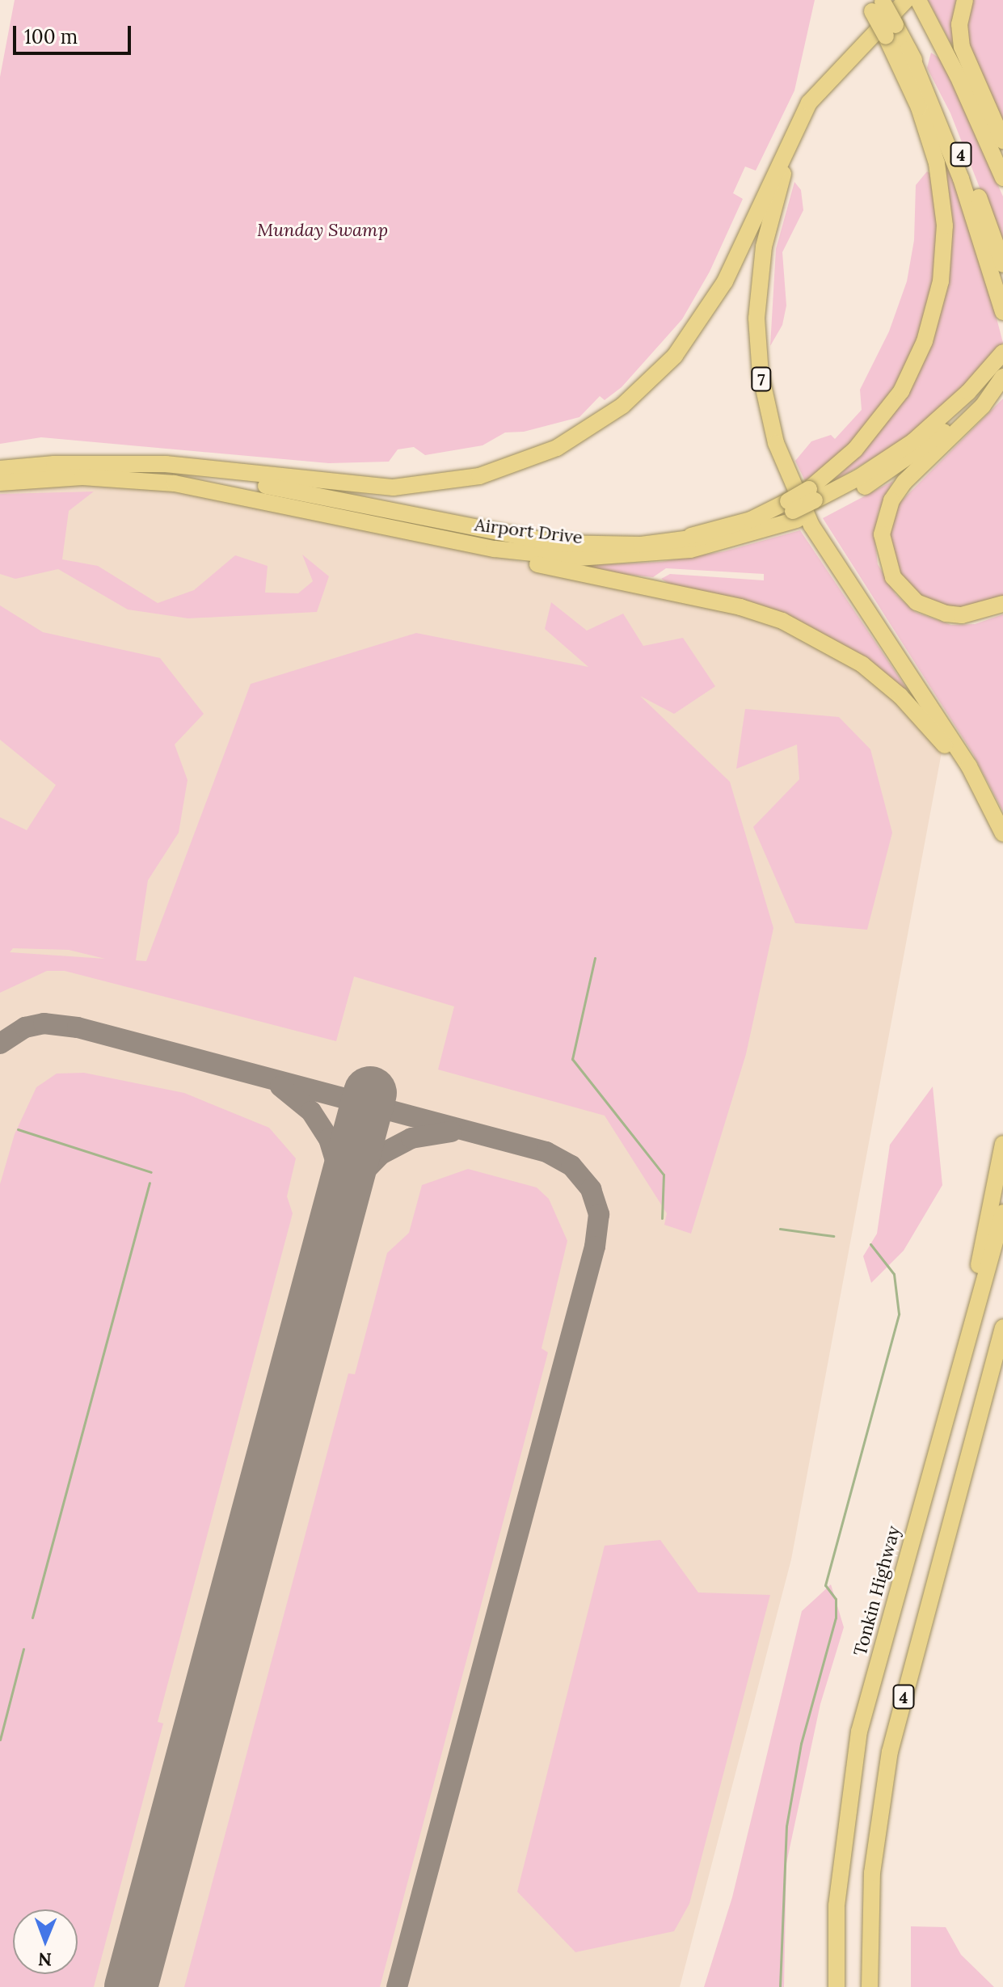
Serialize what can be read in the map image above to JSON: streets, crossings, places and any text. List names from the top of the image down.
{
  "streets": {
    "highway": [
      "4",
      "7",
      "Airport Drive",
      "Tonkin Highway"
    ]
  },
  "crossings": [
    ["4", "7"]
  ],
  "parks": ["Munday Swamp"],
  "scale_bar": "100 m",
  "north": "bottom"
}
